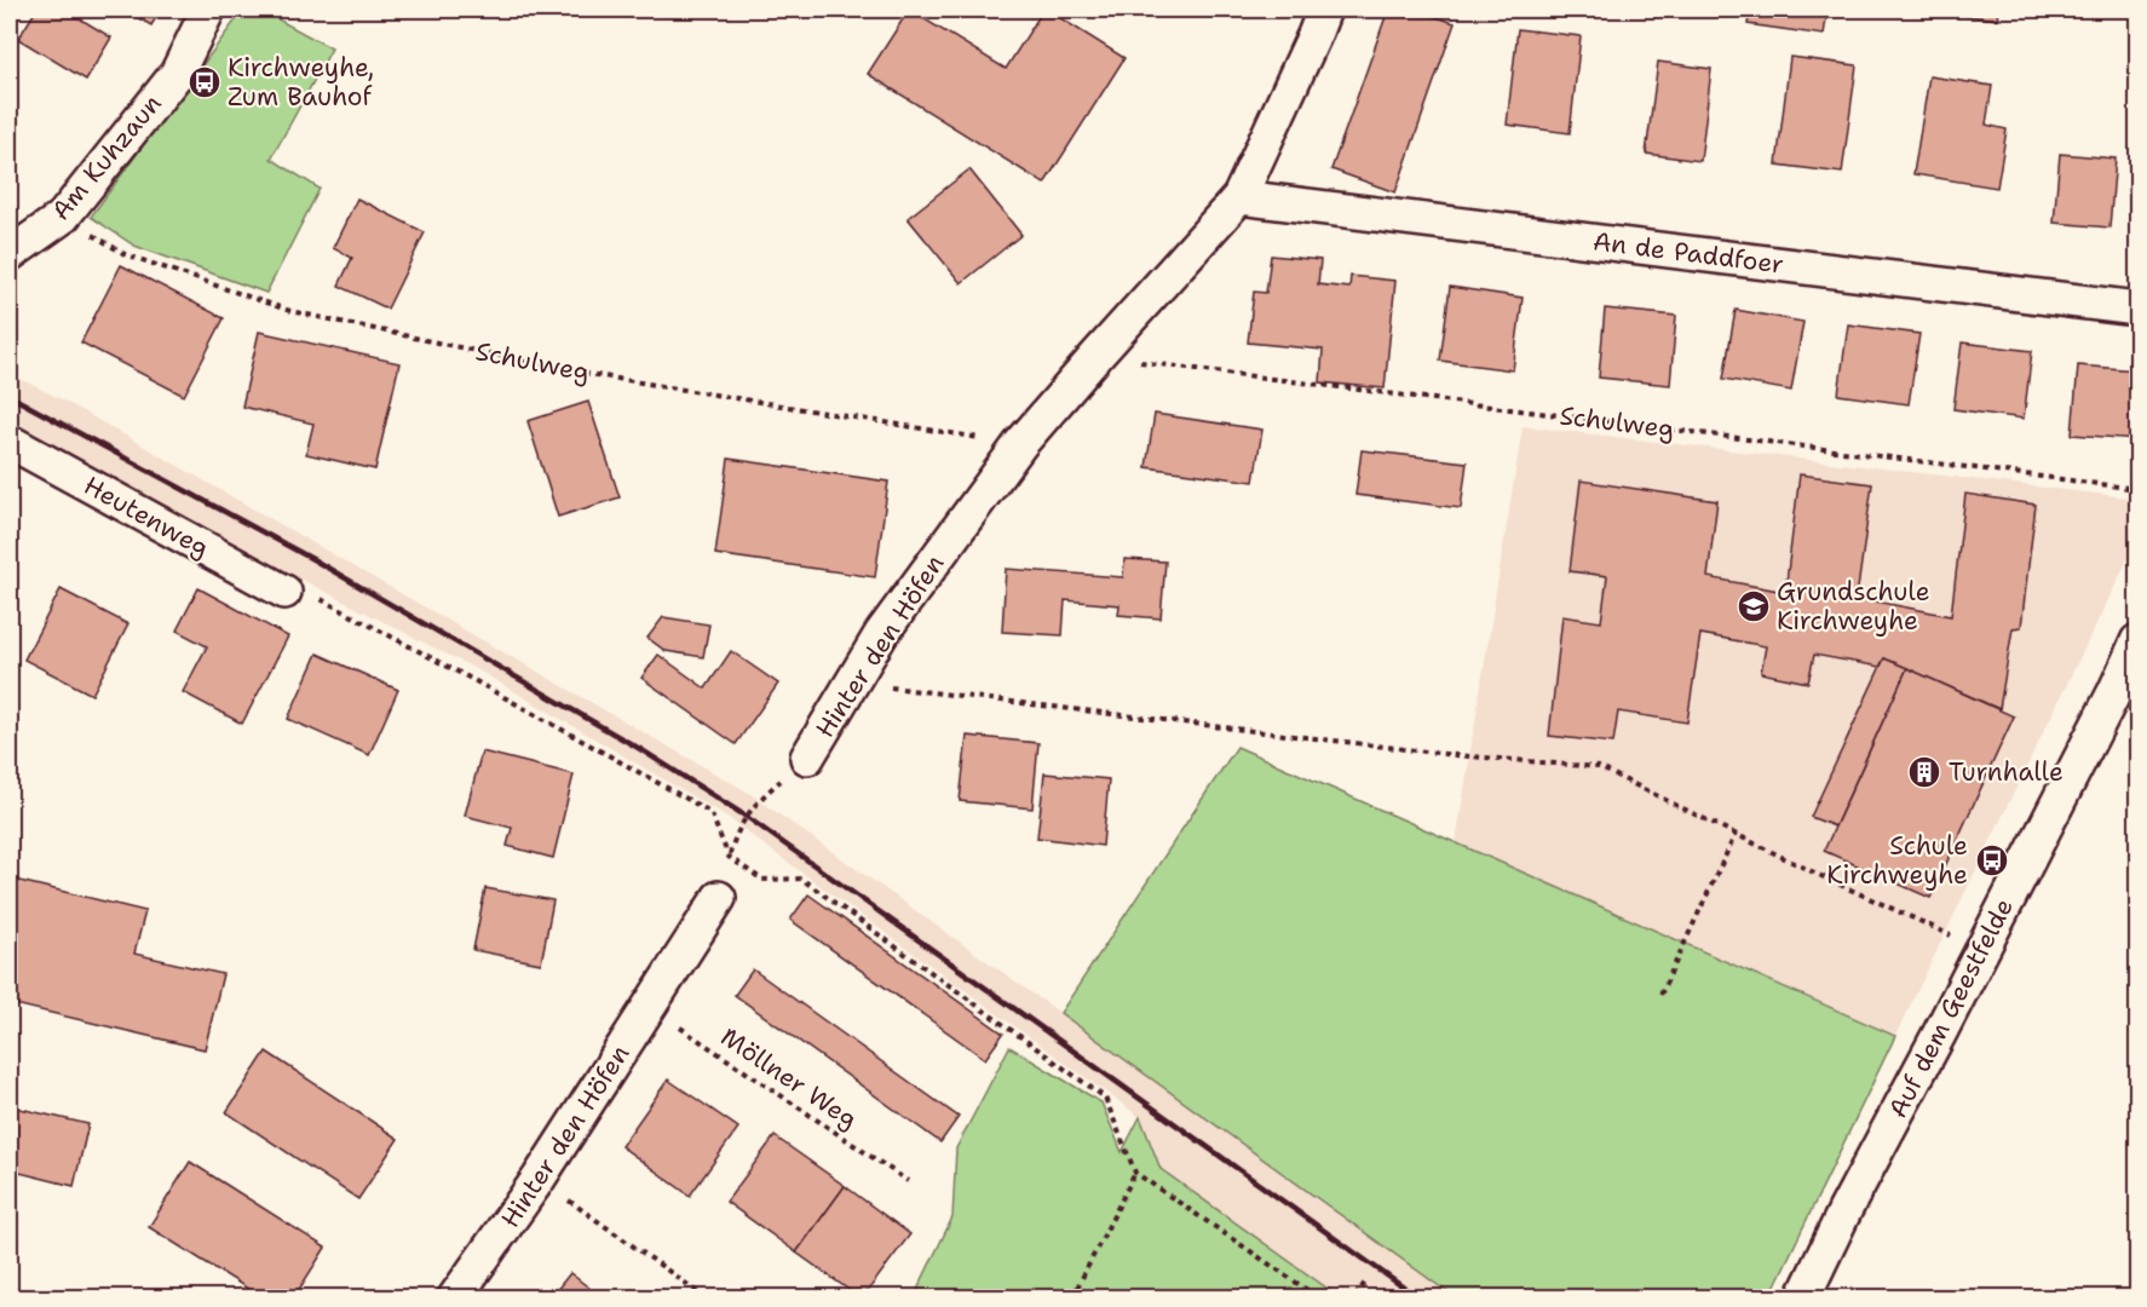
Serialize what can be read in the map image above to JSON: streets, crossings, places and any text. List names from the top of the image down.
{
  "streets": {
    "street": [
      "Am Kuhzaun",
      "An de Paddfoer",
      "Heutenweg",
      "Hinter den Höfen",
      "Auf dem Geestfelde"
    ],
    "path": ["Schulweg", "Möllner Weg"]
  },
  "crossings": [
    ["Am Kuhzaun", "Schulweg"],
    ["An de Paddfoer", "Hinter den Höfen"],
    ["Schulweg", "Hinter den Höfen"],
    ["Hinter den Höfen", "Möllner Weg"]
  ],
  "places": {
    "bus stop": ["Kirchweyhe, Zum Bauhof", "Schule Kirchweyhe"],
    "school or university": ["Grundschule Kirchweyhe"],
    "building": ["Turnhalle"]
  }
}
